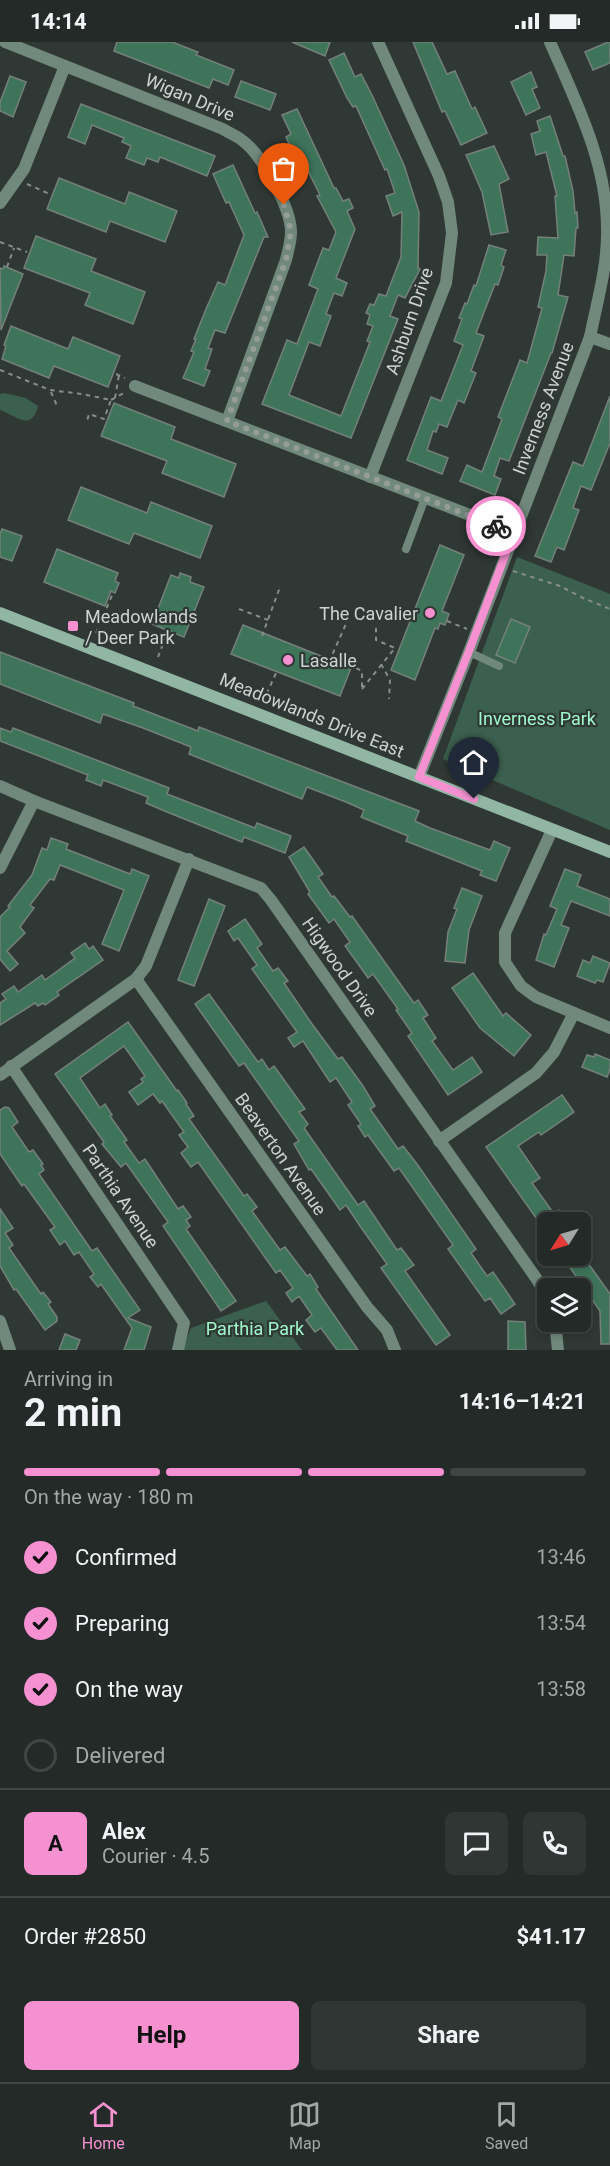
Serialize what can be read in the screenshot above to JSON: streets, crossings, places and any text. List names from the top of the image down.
{
  "streets": {
    "main road": ["Meadowlands Drive East"],
    "street": [
      "Wigan Drive",
      "Ashburn Drive",
      "Inverness Avenue",
      "Higwood Drive",
      "Beaverton Avenue",
      "Parthia Avenue"
    ]
  },
  "crossings": [
    ["Inverness Avenue", "Meadowlands Drive East"]
  ],
  "parks": ["Inverness Park", "Parthia Park"],
  "places": {
    "other": ["The Cavalier", "Lasalle"],
    "transit": ["Meadowlands / Deer Park"]
  },
  "north": "bottom left",
  "page": {
    "status": "14:14",
    "heading": ["2 min", "Arriving in", "14:16–14:21"],
    "panel": [
      "Alex",
      "Courier · 4.5",
      "Order #2850",
      "$41.17"
    ],
    "bar": "On the way · 180 m",
    "list": [
      ["Confirmed", "13:46"],
      ["Preparing", "13:54"],
      ["On the way", "13:58"],
      "Delivered"
    ],
    "round": "A",
    "buttons": ["Help", "Share"],
    "tabs": ["Home", "Map", "Saved"]
  }
}
